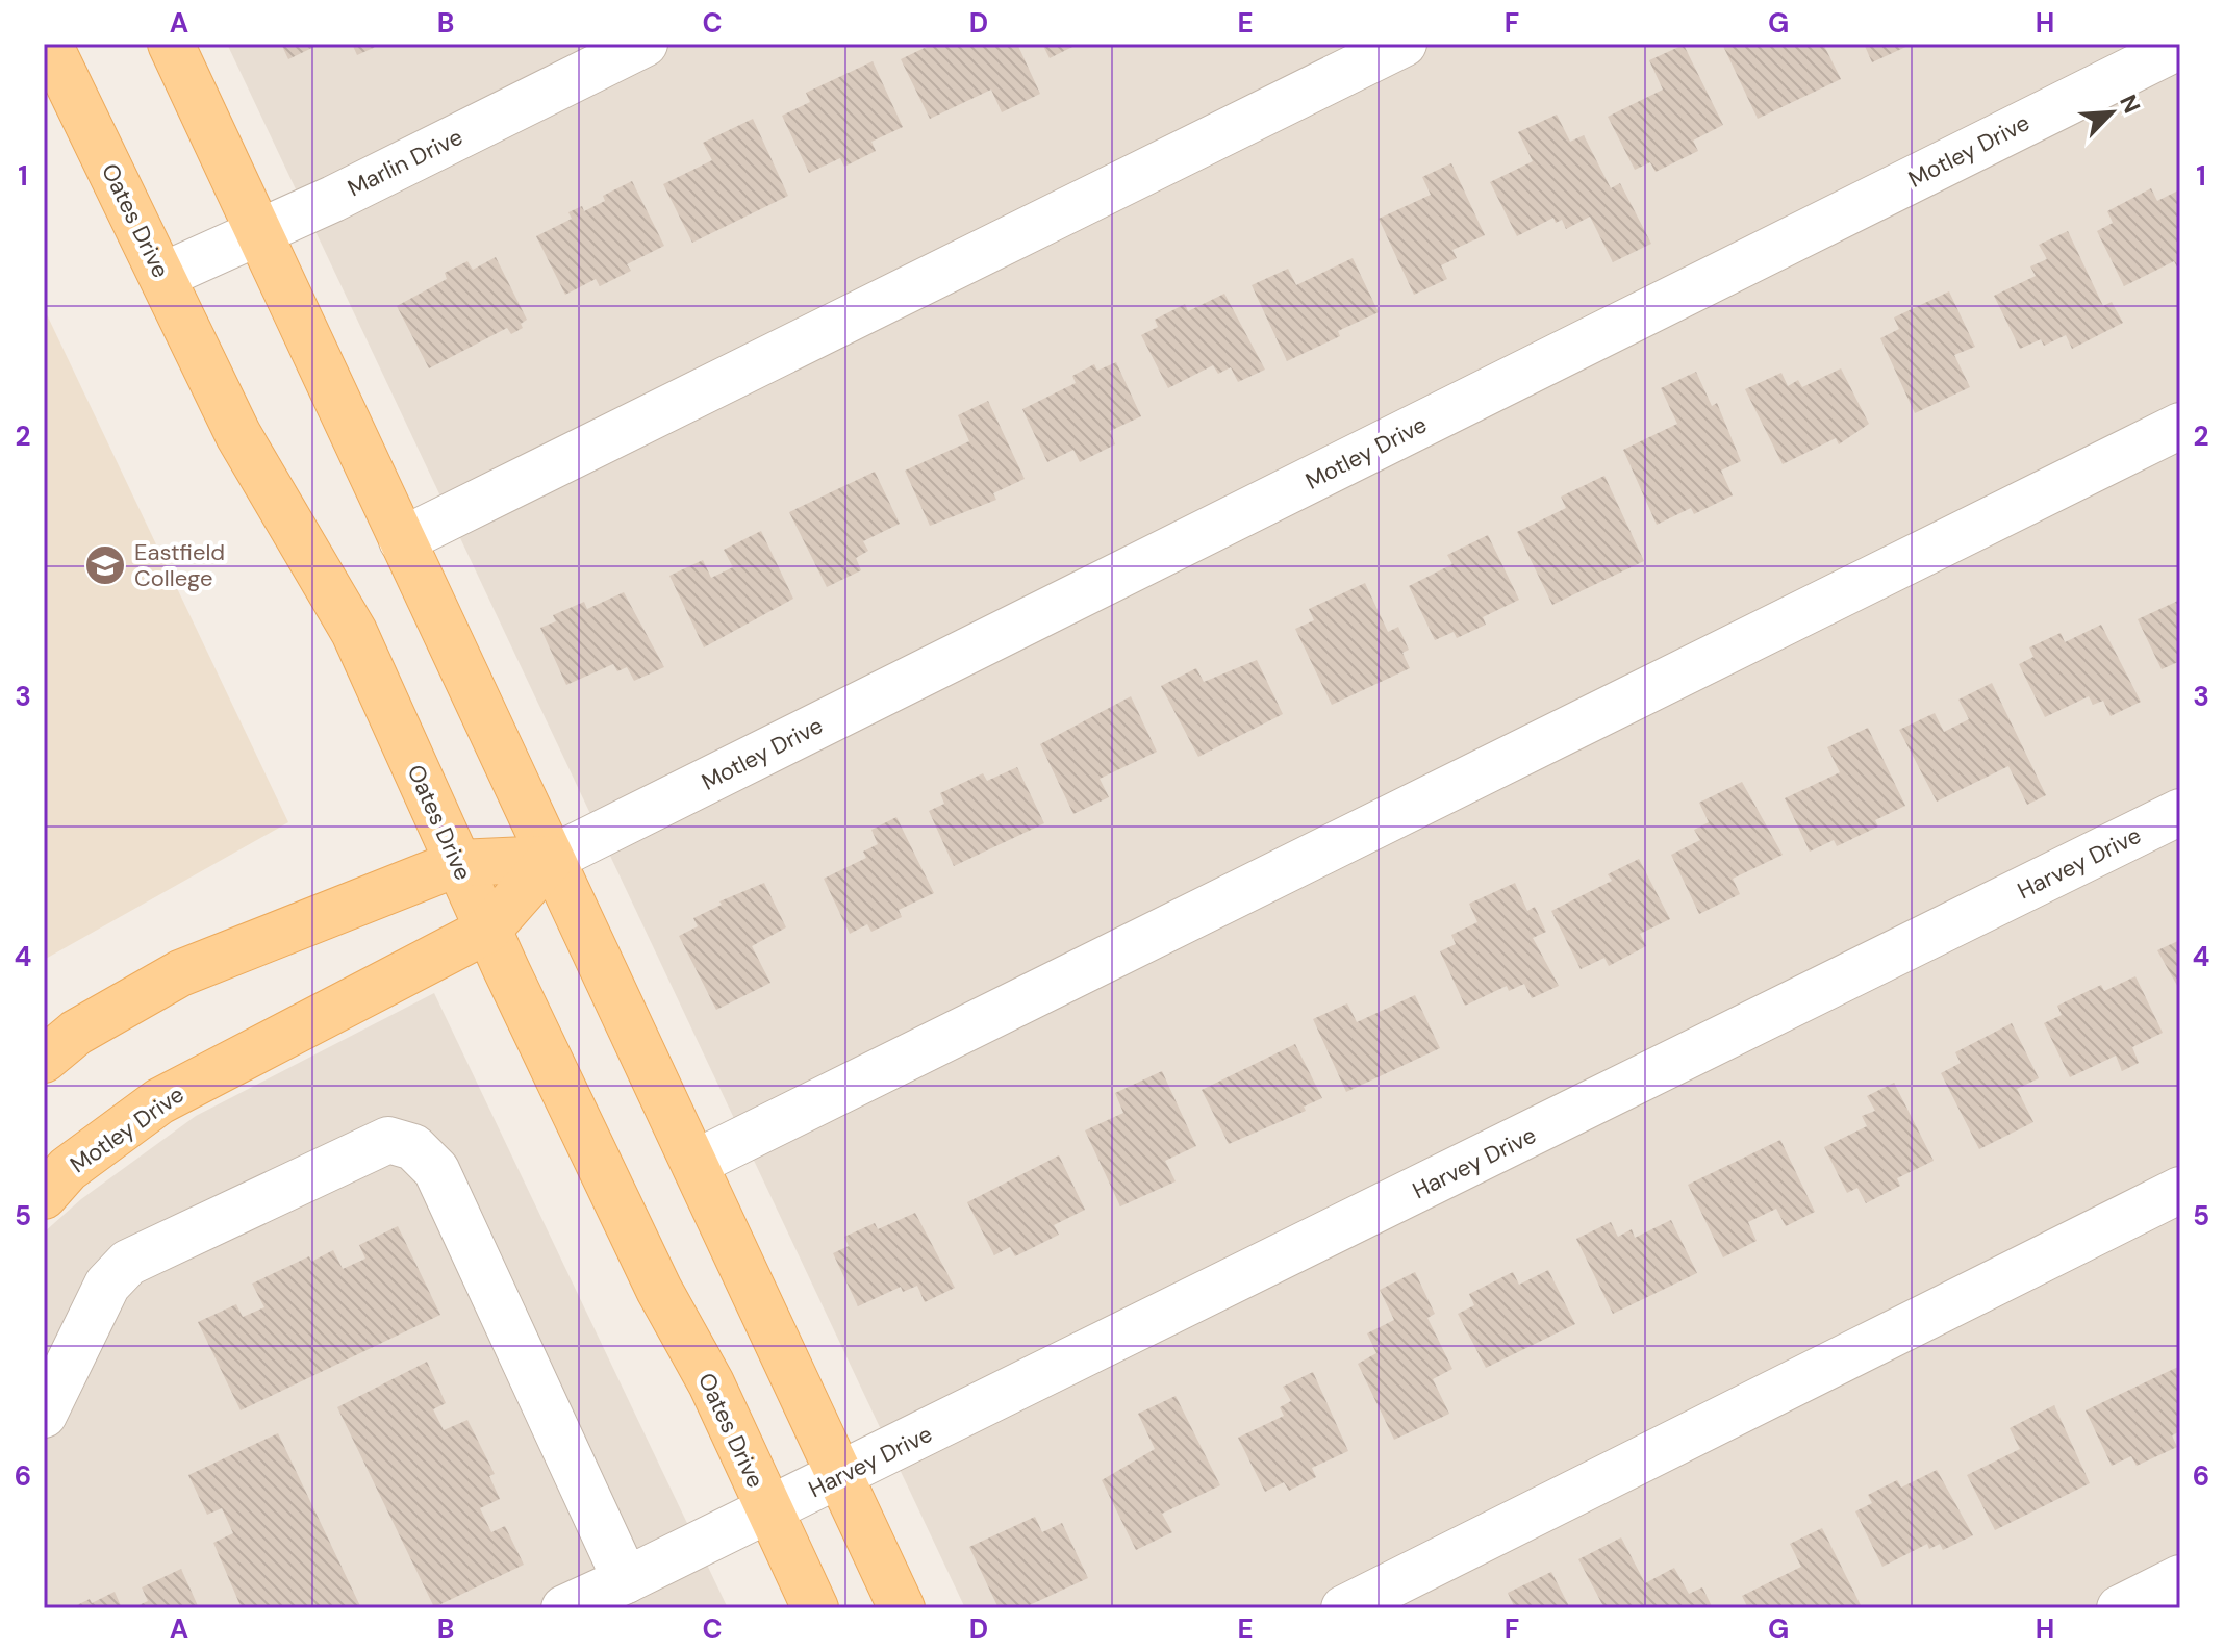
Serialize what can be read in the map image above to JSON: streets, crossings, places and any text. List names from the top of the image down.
{
  "streets": {
    "main road": ["Motley Drive", "Oates Drive"],
    "street": ["Marlin Drive", "Harvey Drive"]
  },
  "crossings": [
    ["Motley Drive", "Oates Drive"],
    ["Marlin Drive", "Oates Drive"],
    ["Oates Drive", "Harvey Drive"]
  ],
  "places": {
    "school or university": ["Eastfield College"]
  },
  "north": "top right",
  "grid": {
    "columns": [
      "A",
      "B",
      "C",
      "D",
      "E",
      "F",
      "G",
      "H"
    ],
    "rows": [
      "1",
      "2",
      "3",
      "4",
      "5",
      "6"
    ]
  }
}
